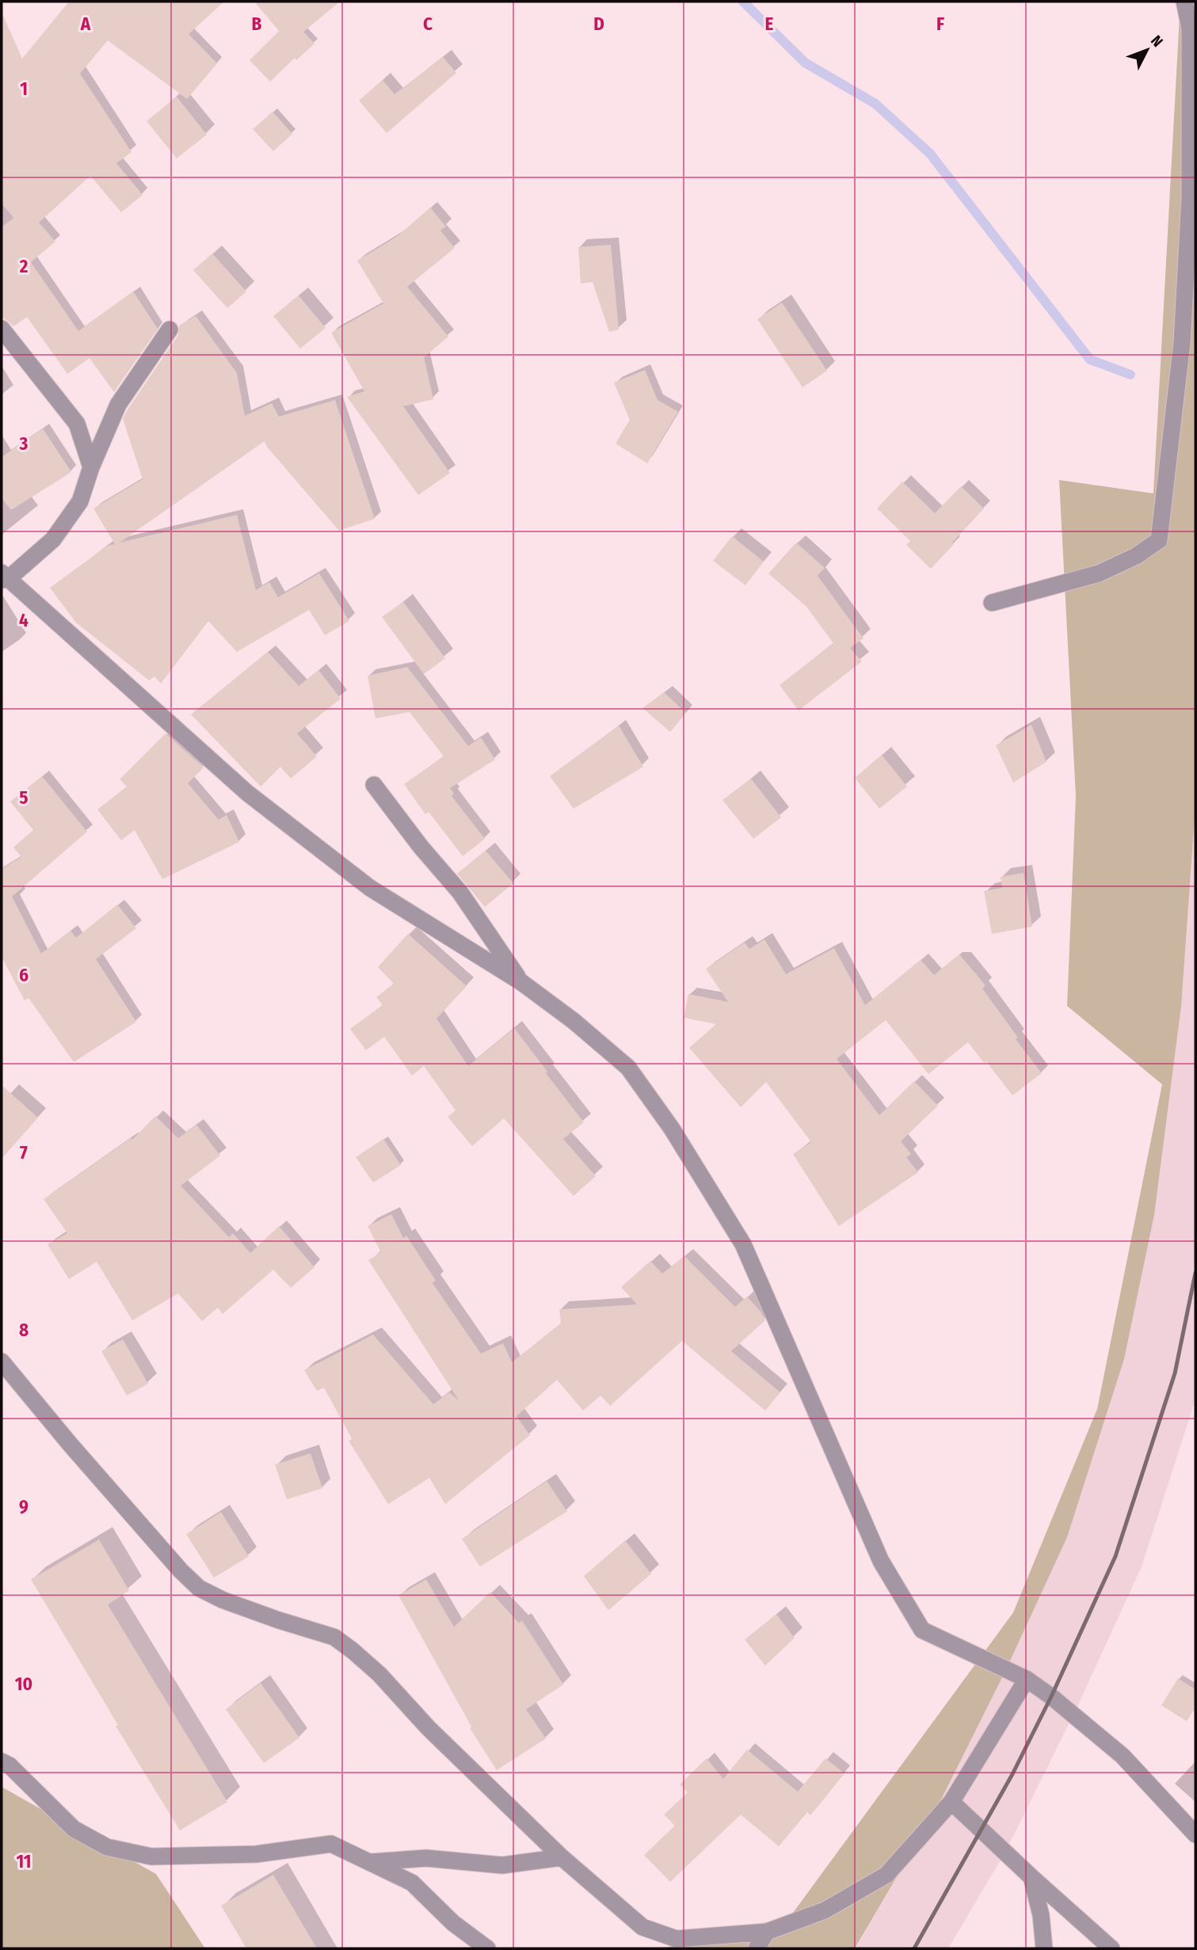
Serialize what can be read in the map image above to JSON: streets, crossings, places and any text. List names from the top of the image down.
{
  "north": "top right",
  "grid": {
    "columns": [
      "A",
      "B",
      "C",
      "D",
      "E",
      "F"
    ],
    "rows": [
      "1",
      "2",
      "3",
      "4",
      "5",
      "6",
      "7",
      "8",
      "9",
      "10",
      "11"
    ]
  }
}
